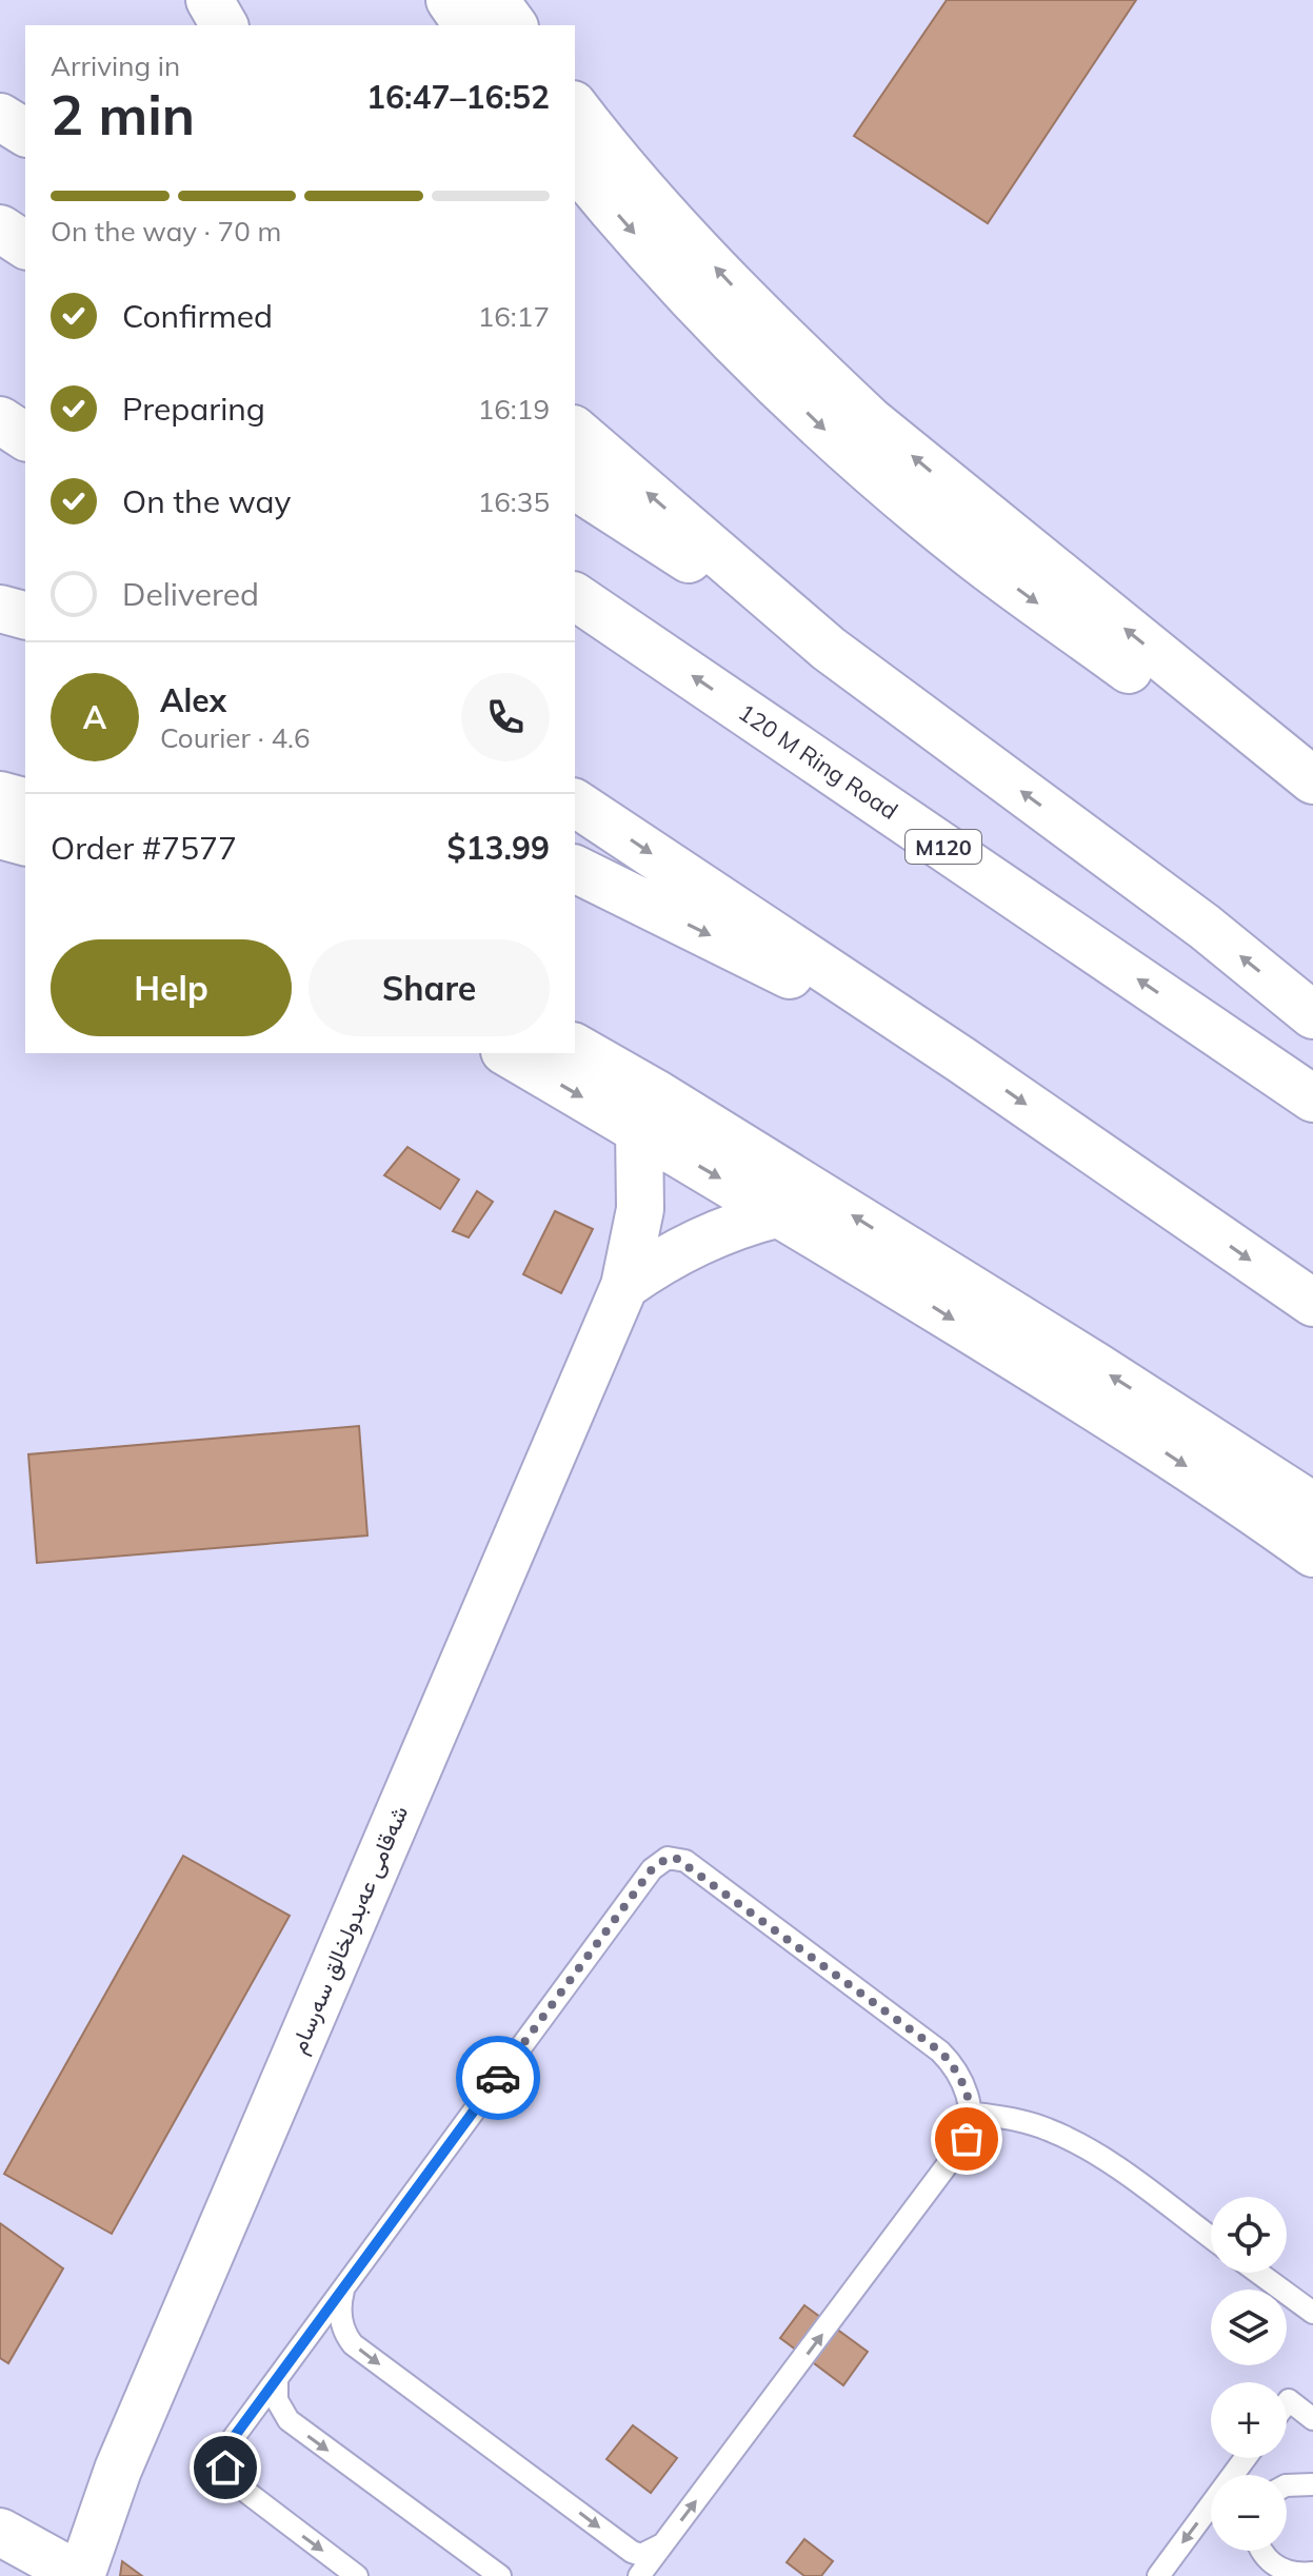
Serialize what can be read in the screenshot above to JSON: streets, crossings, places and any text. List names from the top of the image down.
{
  "streets": {
    "main road": ["120 M Ring Road", "M120", "شەقامی عەبدولخالق سەرسام"]
  },
  "page": {
    "heading": ["2 min", "Arriving in", "16:47–16:52"],
    "panel": [
      "Alex",
      "Courier · 4.6",
      "Order #7577",
      "$13.99"
    ],
    "bar": "On the way · 70 m",
    "list": [
      ["Confirmed", "16:17"],
      ["Preparing", "16:19"],
      ["On the way", "16:35"],
      "Delivered"
    ],
    "round": "A",
    "buttons": ["Help", "Share"],
    "map_buttons": ["+", "−"]
  }
}
